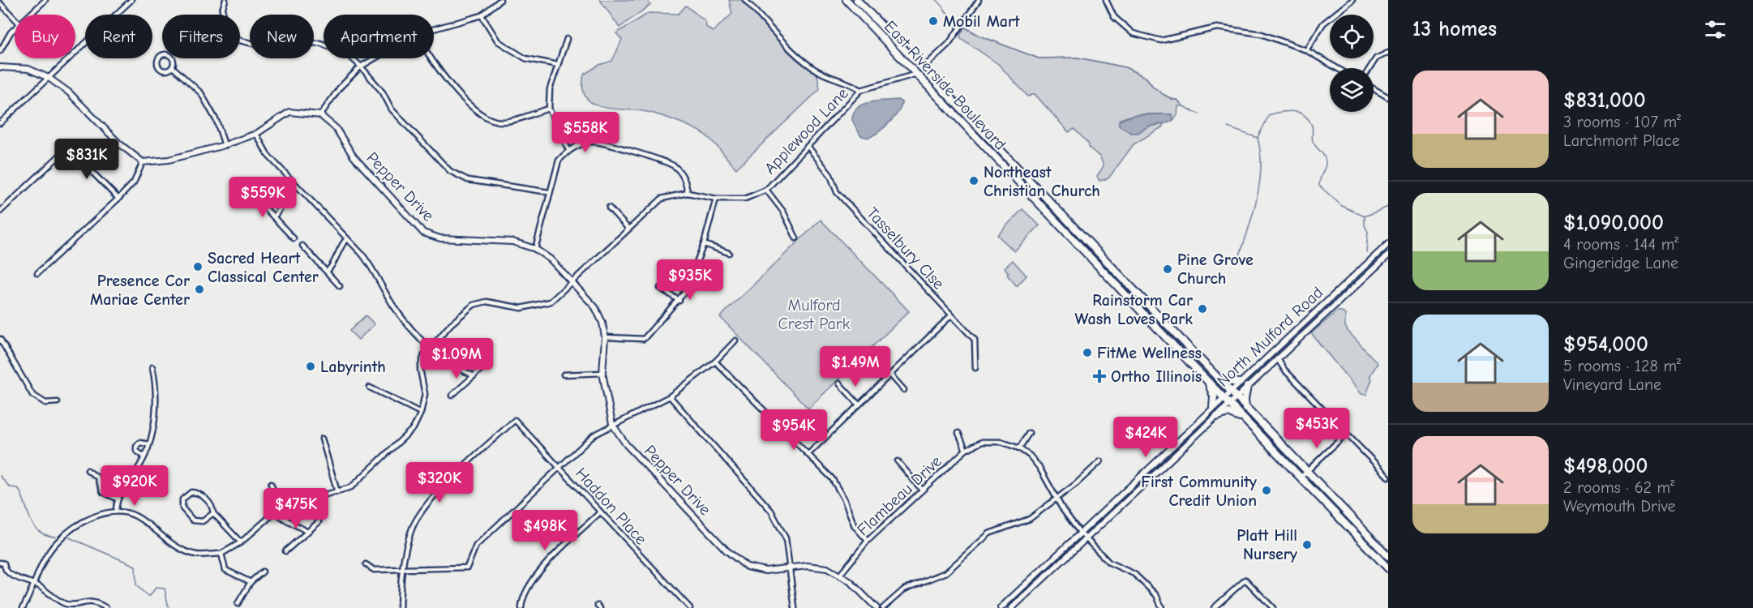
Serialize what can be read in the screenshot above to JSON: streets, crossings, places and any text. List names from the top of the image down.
{
  "streets": {
    "main road": ["East Riverside Boulevard"],
    "street": [
      "Applewood Lane",
      "Pepper Drive",
      "Tasselbury Clse",
      "North Mulford Road",
      "Flambeau Drive",
      "Haddon Place"
    ]
  },
  "crossings": [
    ["East Riverside Boulevard", "Applewood Lane"],
    ["East Riverside Boulevard", "North Mulford Road"],
    ["Applewood Lane", "Pepper Drive"],
    ["Applewood Lane", "Tasselbury Clse"],
    ["Pepper Drive", "Flambeau Drive"]
  ],
  "parks": ["Mulford Crest Park"],
  "places": {
    "other": [
      "Mobil Mart",
      "Northeast Christian Church",
      "Sacred Heart Classical Center",
      "Pine Grove Church",
      "Presence Cor Mariae Center",
      "Rainstorm Car Wash Loves Park",
      "FitMe Wellness",
      "Labyrinth",
      "First Community Credit Union",
      "Platt Hill Nursery"
    ],
    "health": ["Ortho Illinois"]
  },
  "page": {
    "heading": "13 homes",
    "chip": [
      "Buy",
      "Rent",
      "Filters",
      "New",
      "Apartment"
    ],
    "list": [
      {
        "name": "$831,000",
        "note": "3 rooms · 107 m² · Larchmont Place"
      },
      {
        "name": "$1,090,000",
        "note": "4 rooms · 144 m² · Gingeridge Lane"
      },
      {
        "name": "$954,000",
        "note": "5 rooms · 128 m² · Vineyard Lane"
      },
      {
        "name": "$498,000",
        "note": "2 rooms · 62 m² · Weymouth Drive"
      }
    ],
    "price": [
      "$558K",
      "$831K",
      "$559K",
      "$935K",
      "$1.09M",
      "$1.49M",
      "$453K",
      "$954K",
      "$424K",
      "$320K",
      "$920K",
      "$475K",
      "$498K"
    ]
  }
}
